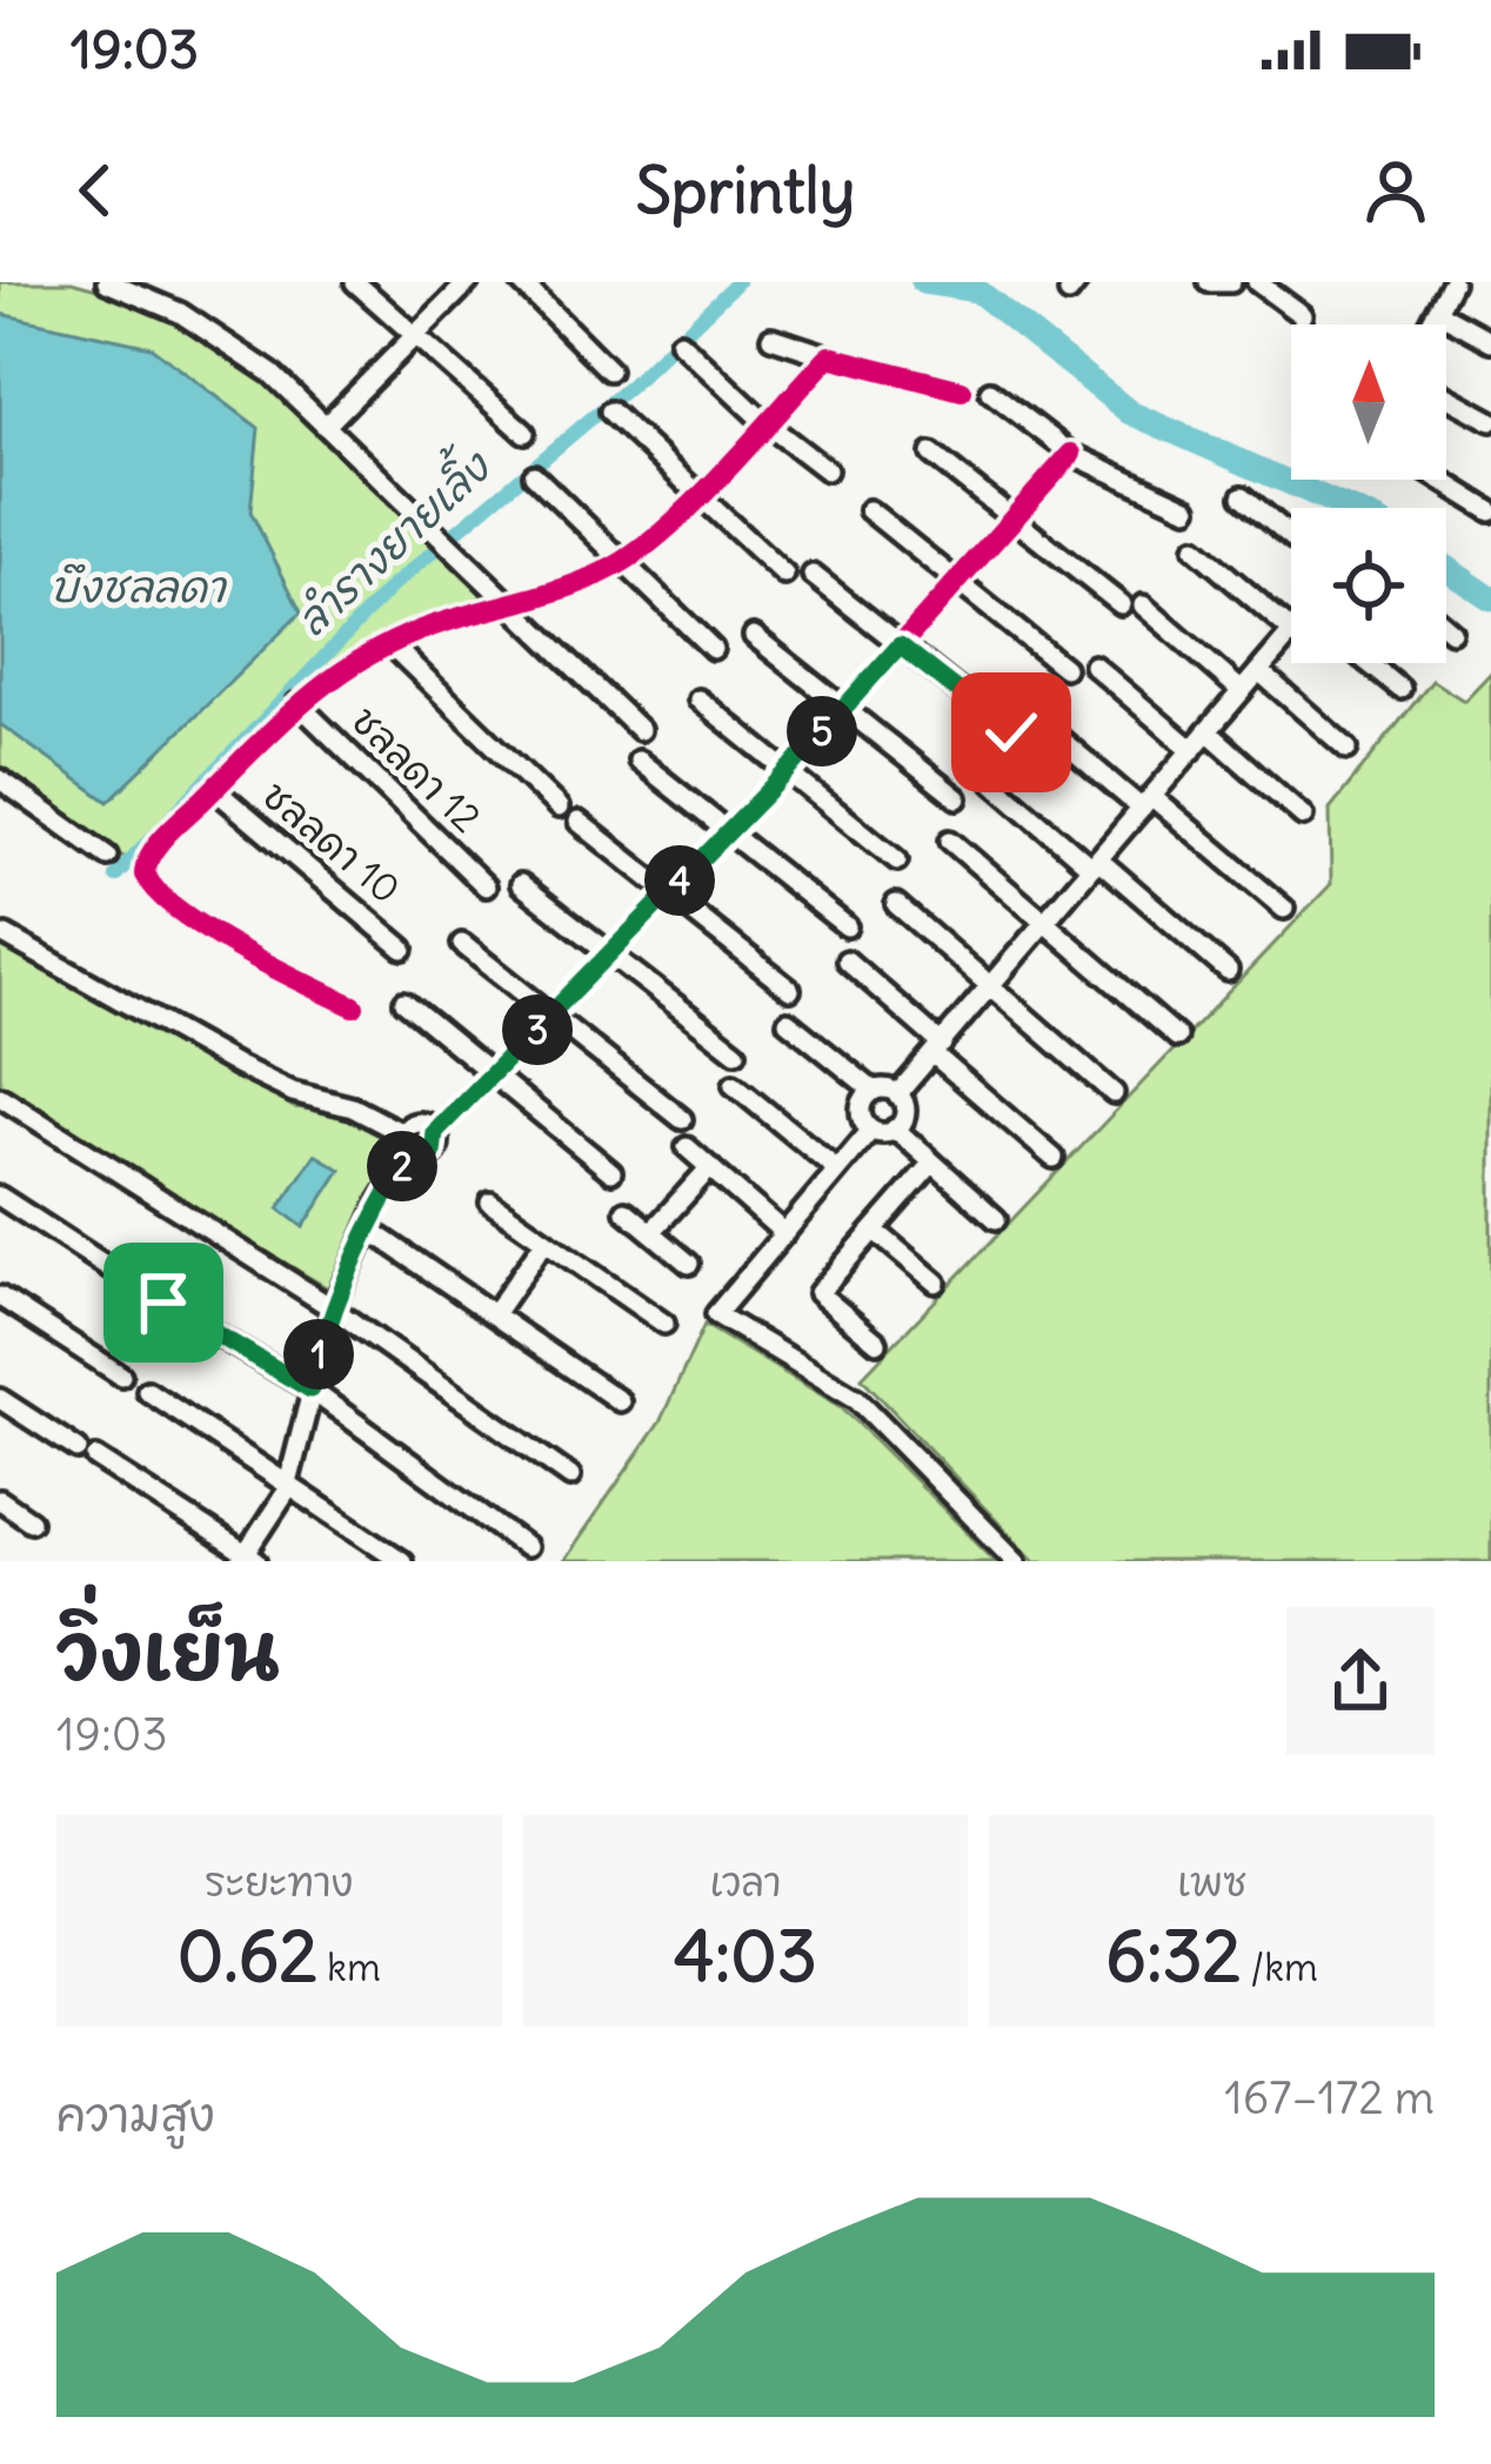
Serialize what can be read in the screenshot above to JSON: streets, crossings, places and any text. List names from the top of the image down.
{
  "streets": {
    "street": ["ชลลดา 12", "ชลลดา 10"]
  },
  "water": ["ลำรางยายเลิ้ง", "บึงชลลดา"],
  "north": "top",
  "page": {
    "status": "19:03",
    "header": "Sprintly",
    "pins": [
      "5",
      "4",
      "3",
      "2",
      "1"
    ],
    "heading": ["วิ่งเย็น", "19:03"],
    "stats": [
      ["ระยะทาง", "0.62 km"],
      ["เวลา", "4:03"],
      ["เพซ", "6:32 /km"]
    ],
    "chart": ["ความสูง", "167–172 m"]
  }
}
